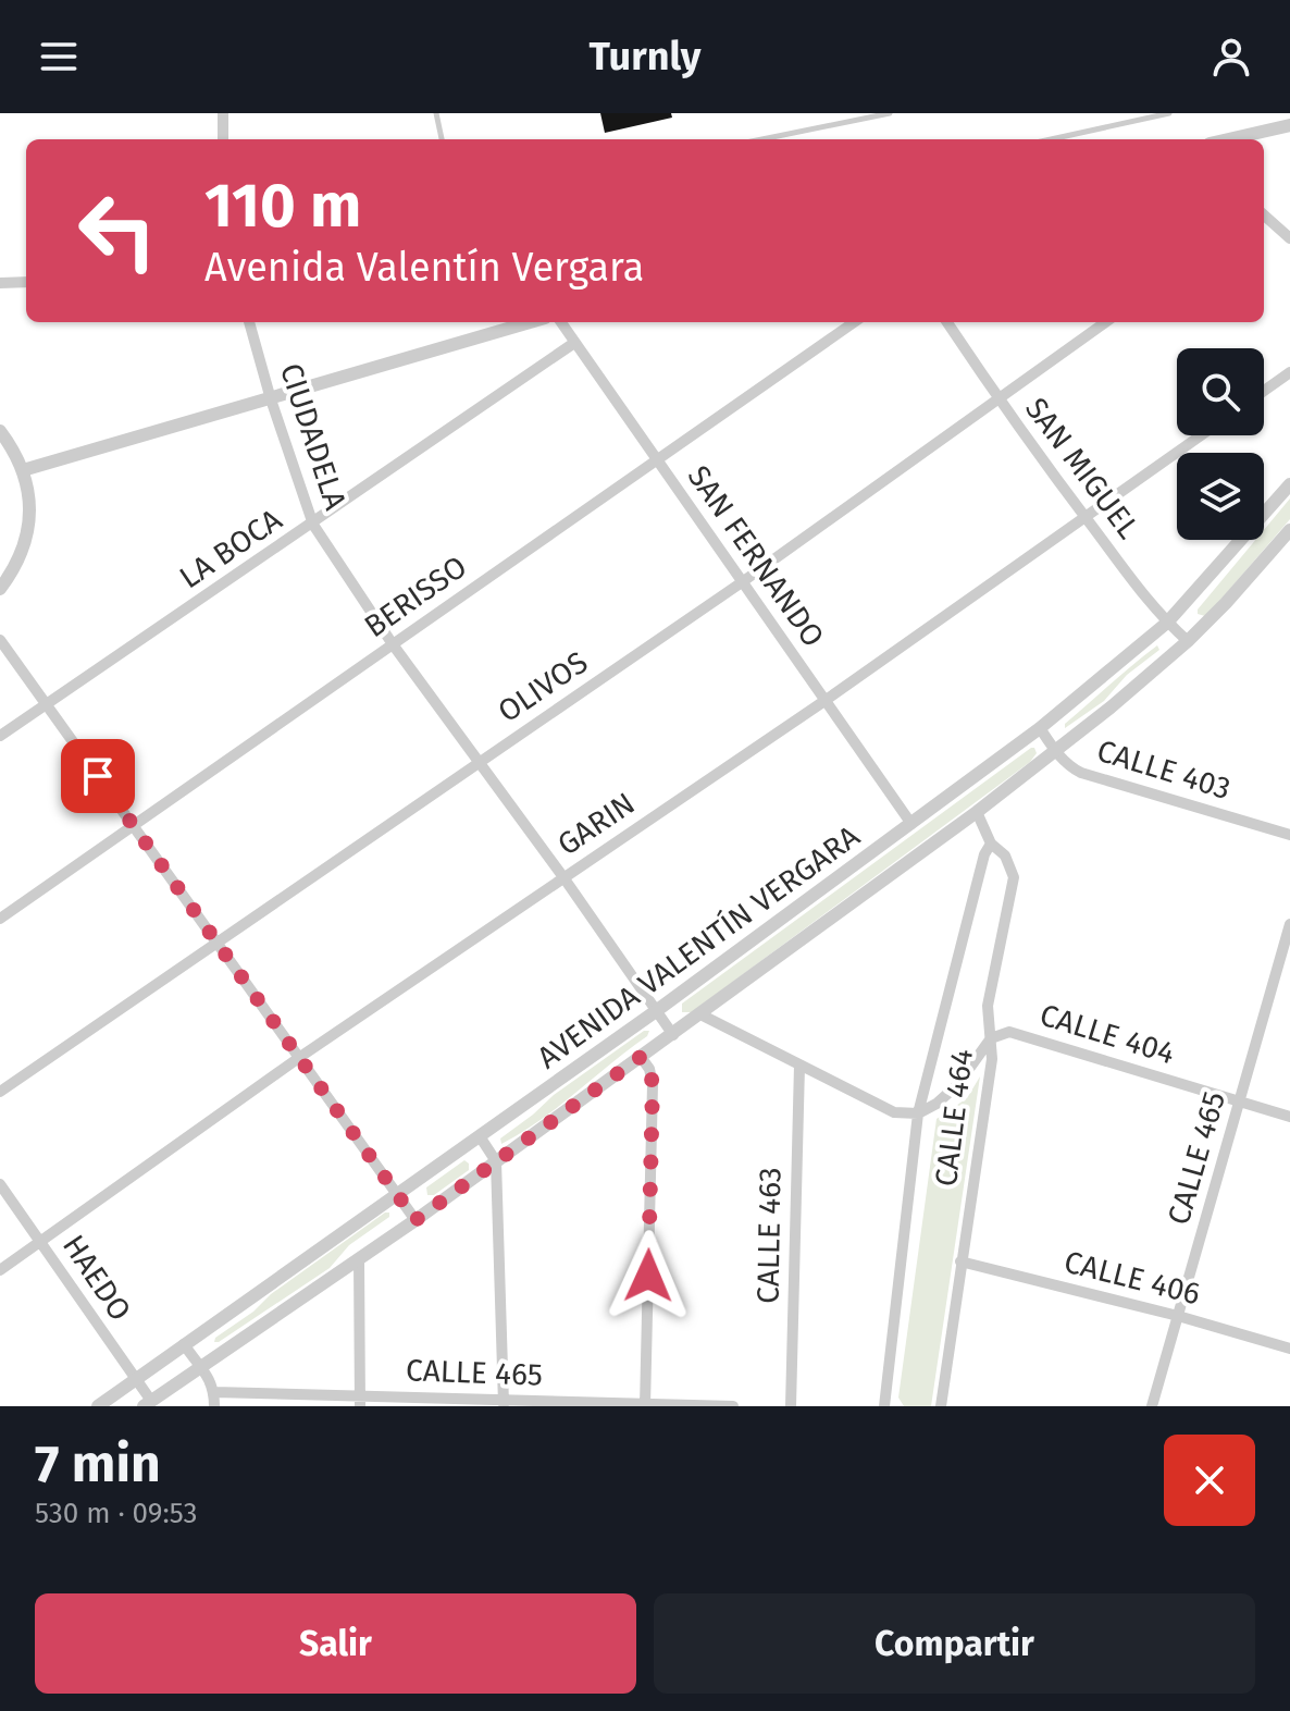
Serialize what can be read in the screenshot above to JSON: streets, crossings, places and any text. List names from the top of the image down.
{
  "streets": {
    "street": [
      "CIUDADELA",
      "SAN MIGUEL",
      "LA BOCA",
      "SAN FERNANDO",
      "BERISSO",
      "OLIVOS",
      "CALLE 403",
      "GARIN",
      "AVENIDA VALENTÍN VERGARA",
      "CALLE 404",
      "CALLE 464",
      "CALLE 465",
      "CALLE 463",
      "HAEDO",
      "CALLE 406"
    ]
  },
  "crossings": [
    ["CIUDADELA", "LA BOCA"],
    ["CIUDADELA", "BERISSO"],
    ["CIUDADELA", "OLIVOS"],
    ["CIUDADELA", "GARIN"],
    ["CIUDADELA", "AVENIDA VALENTÍN VERGARA"],
    ["SAN MIGUEL", "OLIVOS"],
    ["SAN MIGUEL", "GARIN"],
    ["SAN MIGUEL", "AVENIDA VALENTÍN VERGARA"],
    ["LA BOCA", "SAN FERNANDO"],
    ["SAN FERNANDO", "BERISSO"],
    ["SAN FERNANDO", "OLIVOS"],
    ["SAN FERNANDO", "GARIN"],
    ["SAN FERNANDO", "AVENIDA VALENTÍN VERGARA"],
    ["CALLE 403", "AVENIDA VALENTÍN VERGARA"],
    ["GARIN", "HAEDO"],
    ["AVENIDA VALENTÍN VERGARA", "CALLE 464"],
    ["AVENIDA VALENTÍN VERGARA", "HAEDO"],
    ["CALLE 404", "CALLE 464"],
    ["CALLE 404", "CALLE 465"],
    ["CALLE 464", "CALLE 406"],
    ["CALLE 465", "CALLE 406"]
  ],
  "page": {
    "header": "Turnly",
    "turn": ["110 m", "Avenida Valentín Vergara"],
    "heading": ["7 min", "530 m · 09:53"],
    "buttons": ["Salir", "Compartir"]
  }
}
